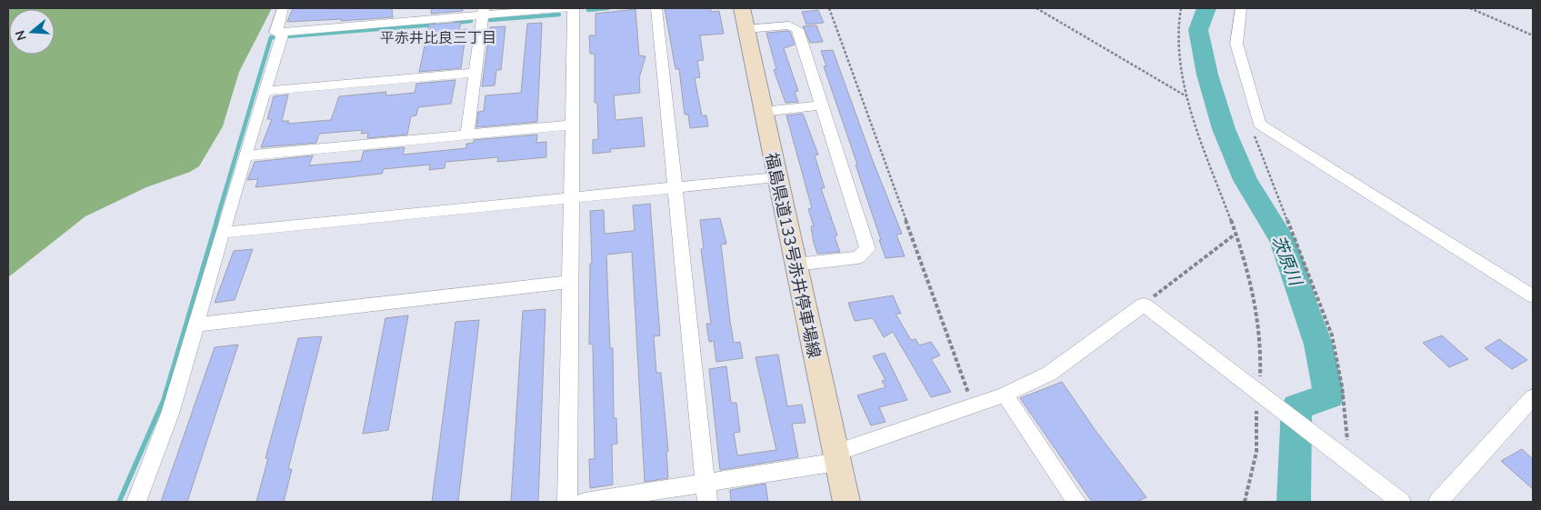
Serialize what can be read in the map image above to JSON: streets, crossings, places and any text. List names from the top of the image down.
{
  "streets": {
    "main road": ["福島県道133号赤井停車場線"]
  },
  "districts": ["平赤井比良三丁目"],
  "water": ["茨原川"],
  "north": "left"
}
